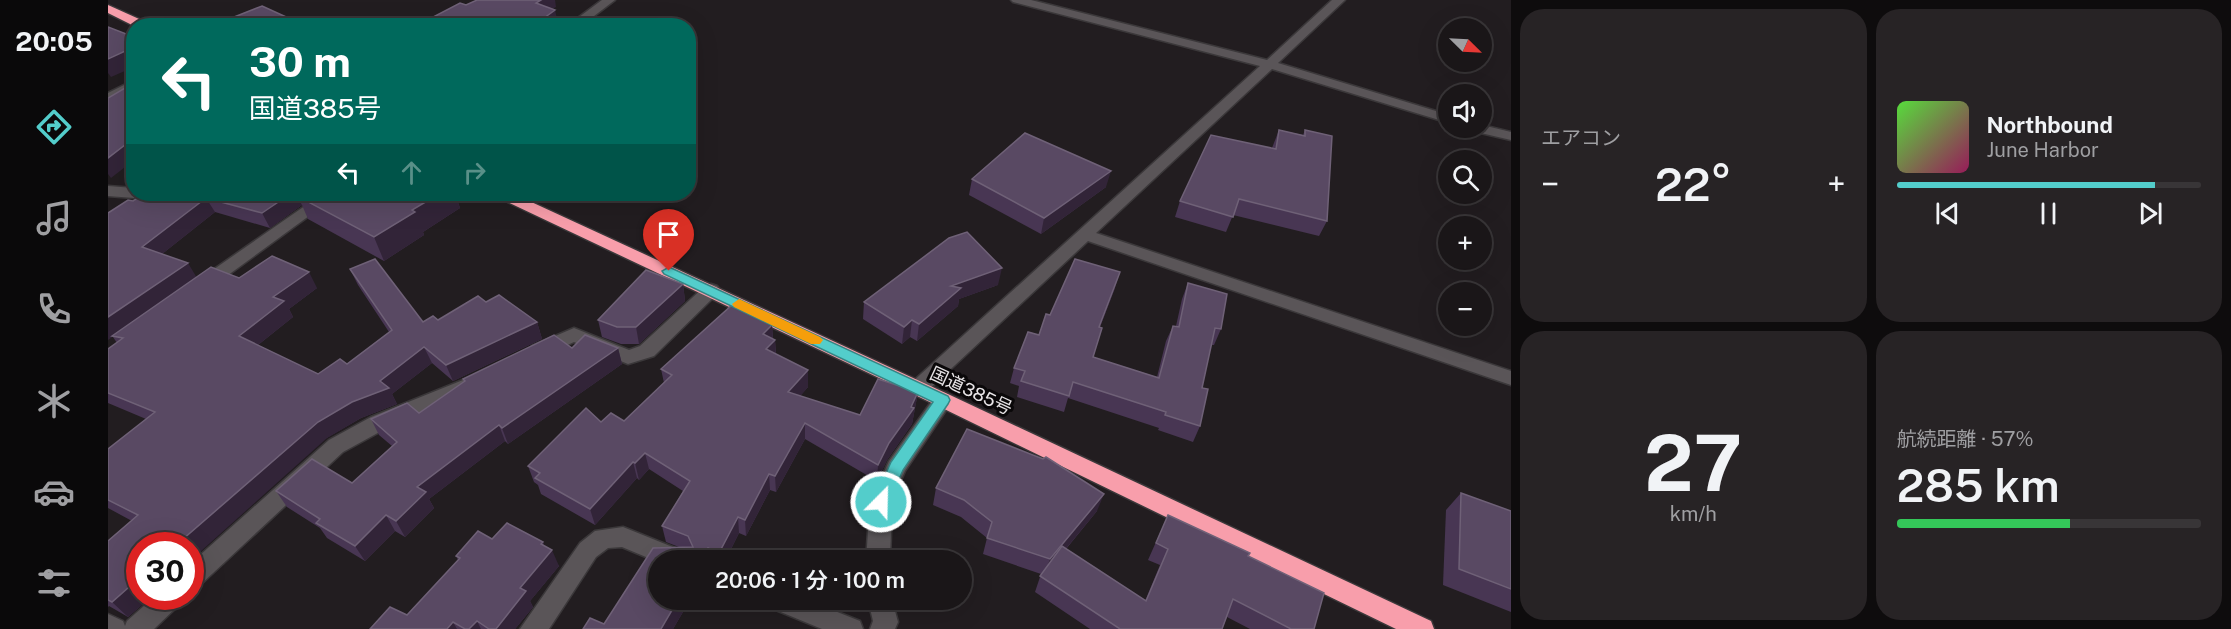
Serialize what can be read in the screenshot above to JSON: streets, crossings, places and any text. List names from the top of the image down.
{
  "streets": {
    "highway": ["国道385号"]
  },
  "north": "bottom right",
  "page": {
    "tabs": "20:05",
    "tile": [
      "エアコン",
      ["27", "km/h"],
      ["航続距離 · 57%", "285 km"]
    ],
    "map_buttons": ["+", "−"],
    "turn": ["30 m", "国道385号"],
    "song": ["Northbound", "June Harbor"],
    "heat": ["−", "22°", "+"],
    "limit": "30",
    "trip": "20:06 · 1 分 · 100 m"
  }
}
